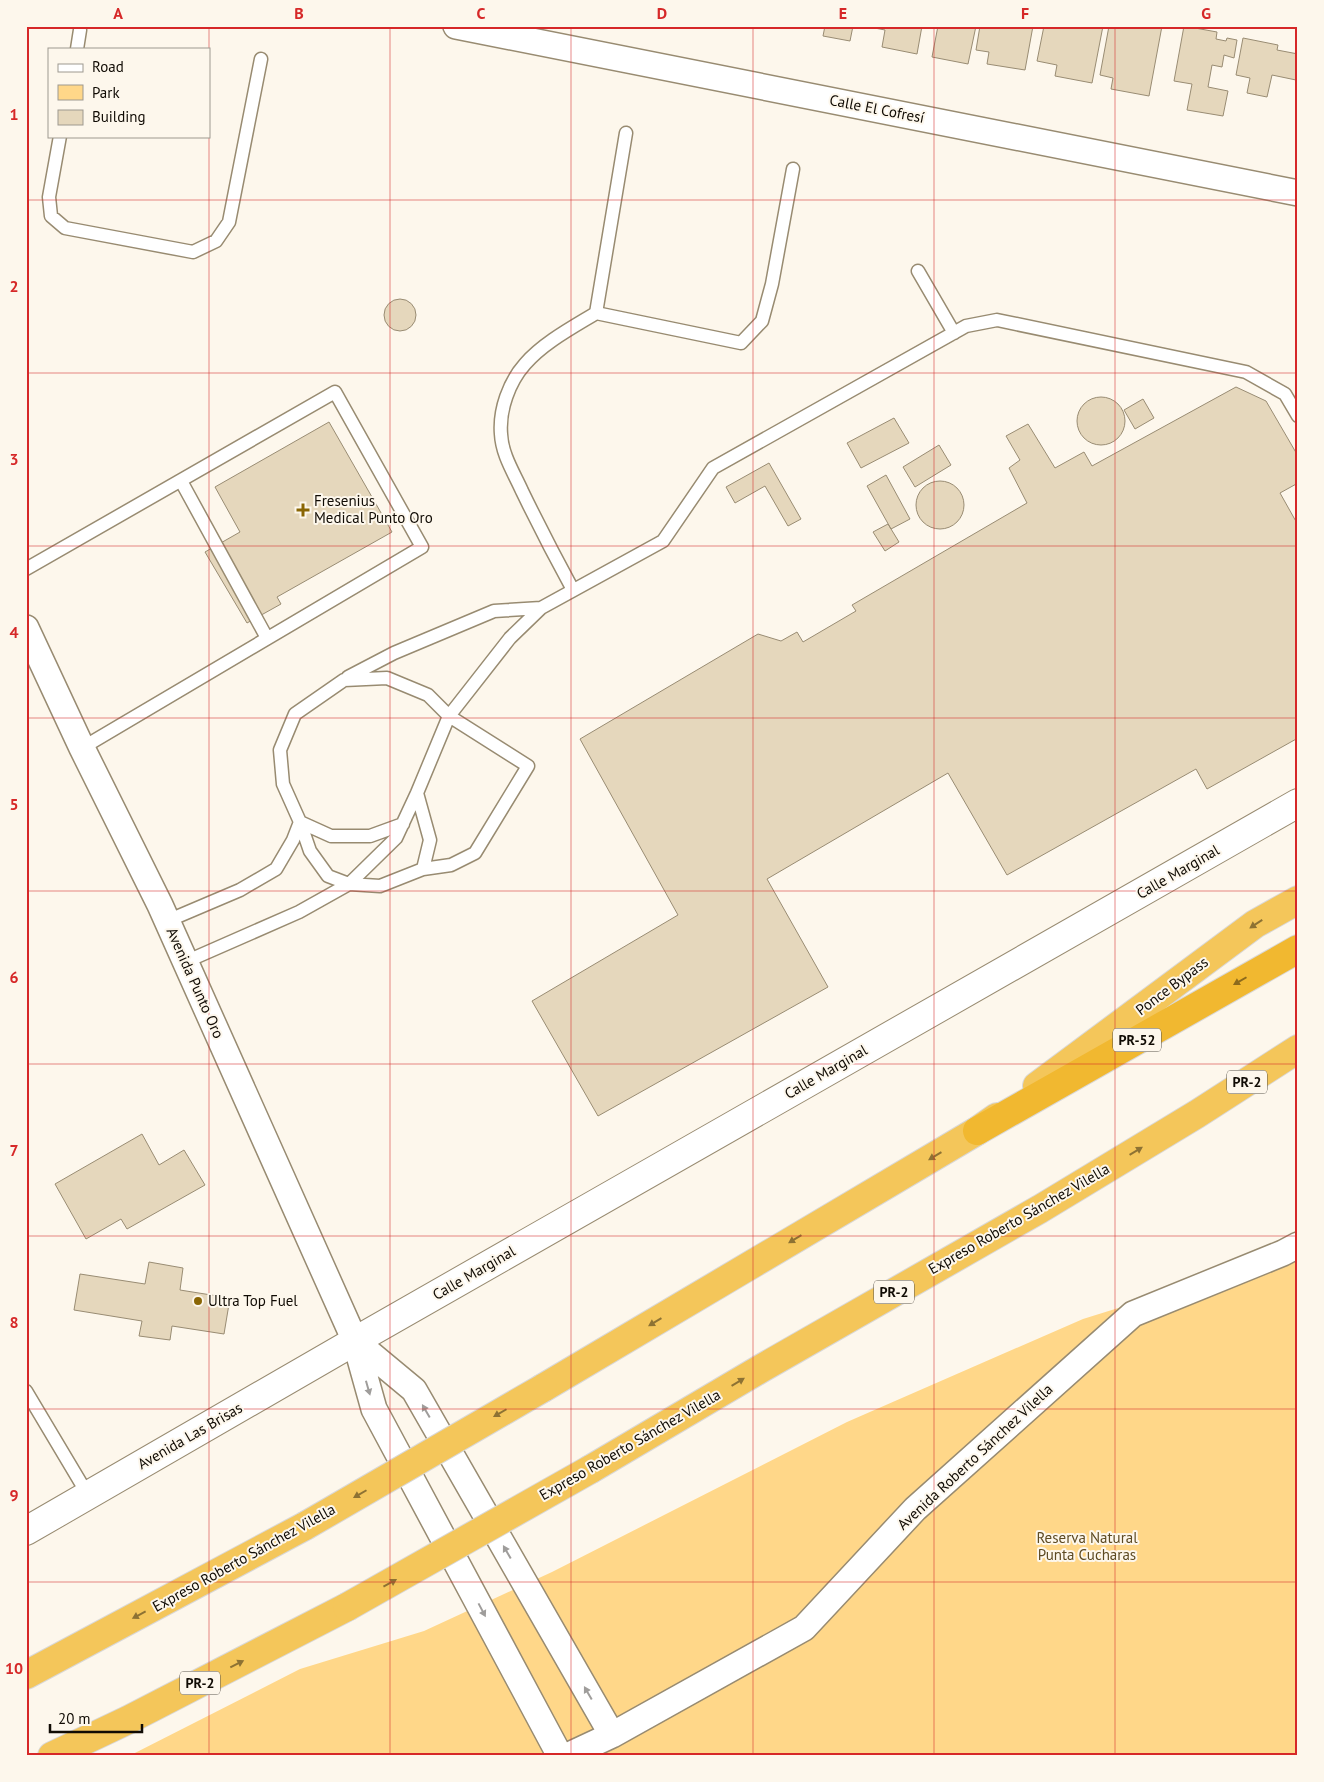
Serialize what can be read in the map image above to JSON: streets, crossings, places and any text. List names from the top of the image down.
{
  "streets": {
    "highway": [
      "Ponce Bypass",
      "PR-52",
      "PR-2",
      "Expreso Roberto Sánchez Vilella"
    ],
    "street": [
      "Calle El Cofresí",
      "Calle Marginal",
      "Avenida Punto Oro",
      "Avenida Las Brisas",
      "Avenida Roberto Sánchez Vilella"
    ]
  },
  "crossings": [
    ["Calle Marginal", "Avenida Punto Oro"],
    ["Calle Marginal", "Avenida Las Brisas"],
    ["Avenida Punto Oro", "Avenida Las Brisas"],
    ["Ponce Bypass", "PR-52"],
    ["Ponce Bypass", "Expreso Roberto Sánchez Vilella"],
    ["PR-52", "Expreso Roberto Sánchez Vilella"],
    ["PR-2", "Expreso Roberto Sánchez Vilella"]
  ],
  "parks": ["Reserva Natural Punta Cucharas"],
  "places": {
    "health": ["Fresenius Medical Punto Oro"],
    "other": ["Ultra Top Fuel"]
  },
  "legend": ["Road", "Park", "Building"],
  "scale_bar": "20 m",
  "grid": {
    "columns": [
      "A",
      "B",
      "C",
      "D",
      "E",
      "F",
      "G"
    ],
    "rows": [
      "1",
      "2",
      "3",
      "4",
      "5",
      "6",
      "7",
      "8",
      "9",
      "10"
    ]
  }
}
